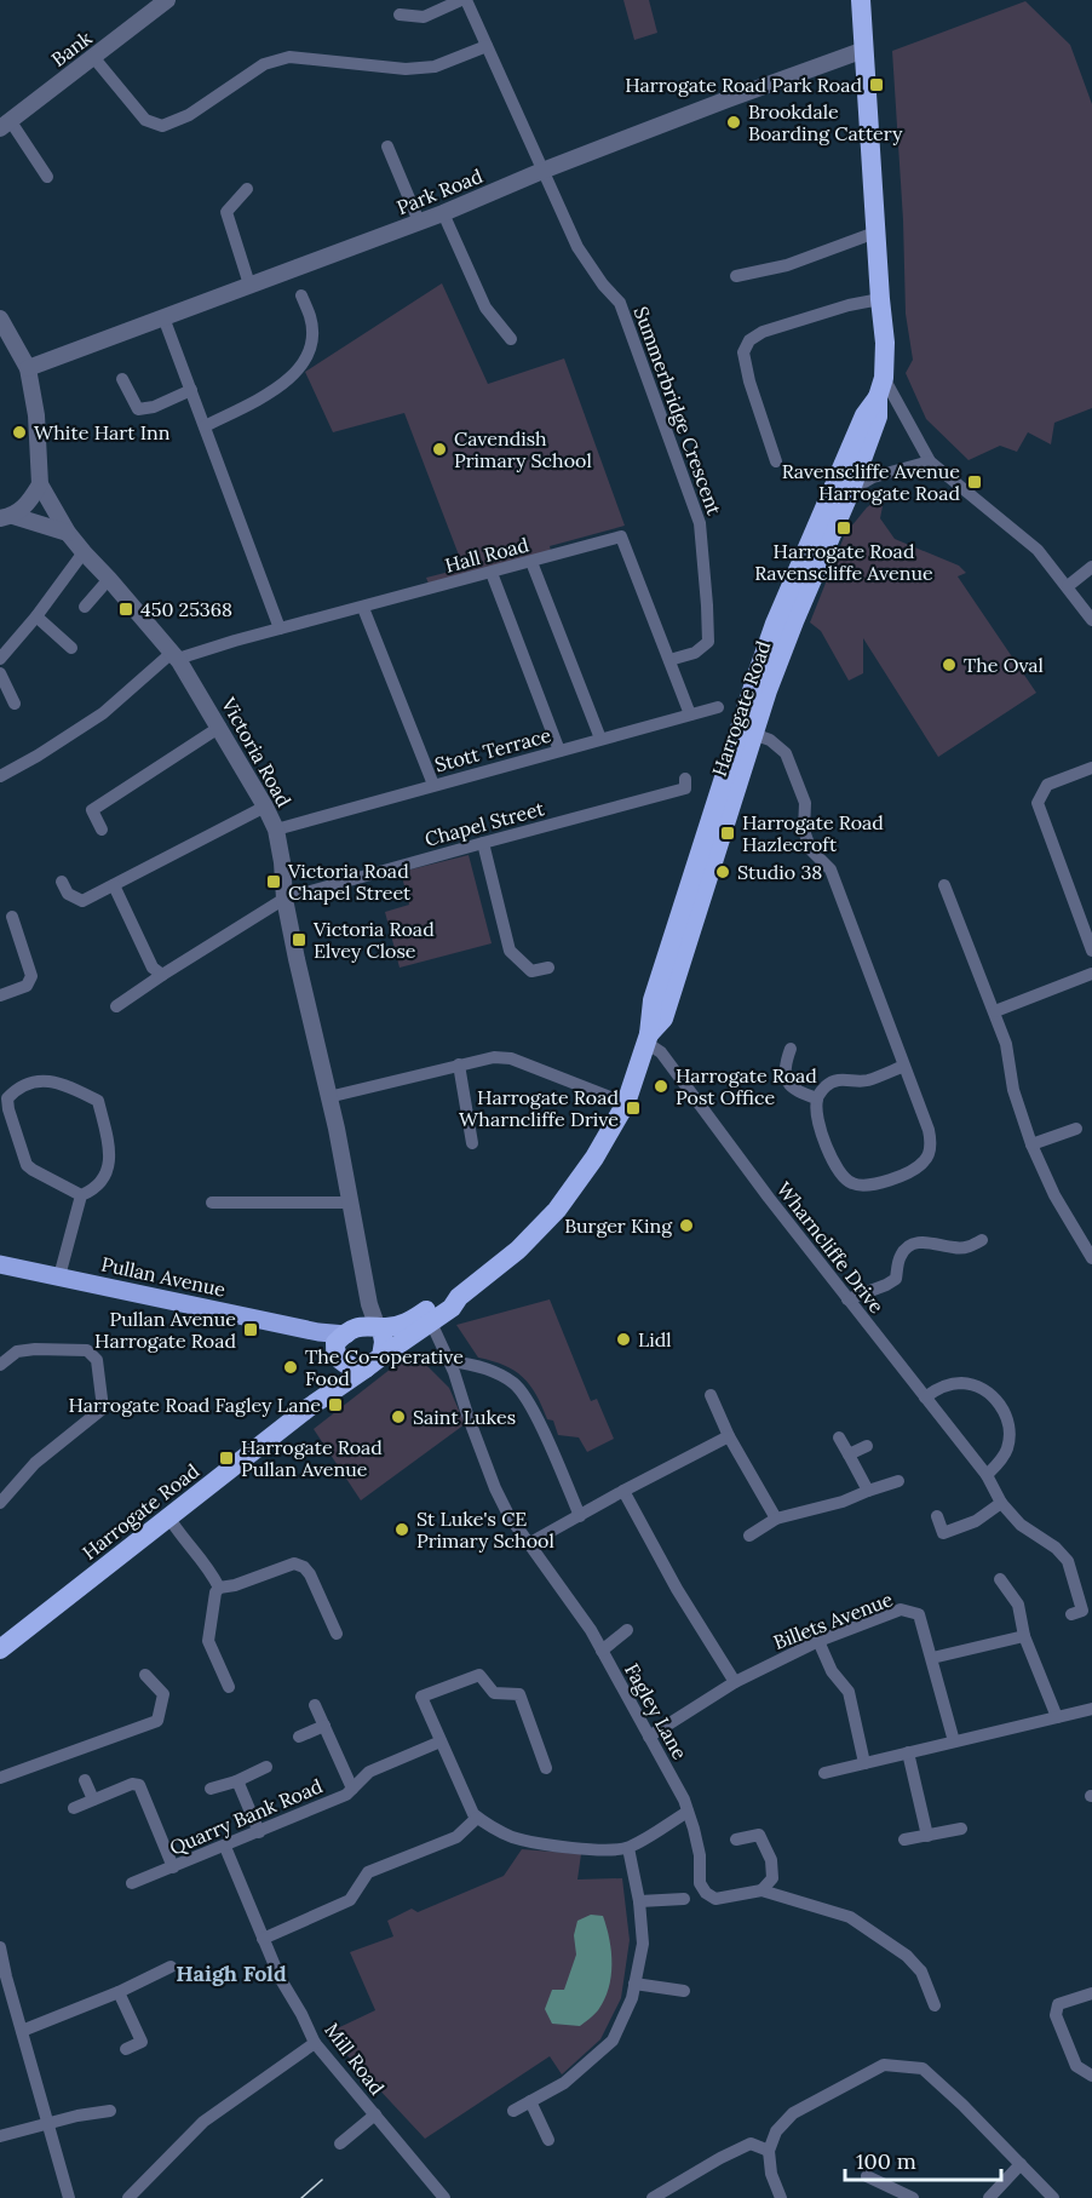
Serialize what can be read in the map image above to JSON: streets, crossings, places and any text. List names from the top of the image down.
{
  "streets": {
    "highway": ["Harrogate Road"],
    "main road": ["Pullan Avenue"],
    "street": [
      "Bank",
      "Park Road",
      "Summerbridge Crescent",
      "Hall Road",
      "Stott Terrace",
      "Victoria Road",
      "Chapel Street",
      "Wharncliffe Drive",
      "Billets Avenue",
      "Fagley Lane",
      "Quarry Bank Road",
      "Mill Road"
    ]
  },
  "crossings": [
    ["Park Road", "Summerbridge Crescent"],
    ["Park Road", "Harrogate Road"],
    ["Park Road", "Victoria Road"],
    ["Summerbridge Crescent", "Hall Road"],
    ["Hall Road", "Stott Terrace"],
    ["Hall Road", "Victoria Road"],
    ["Harrogate Road", "Victoria Road"],
    ["Harrogate Road", "Wharncliffe Drive"],
    ["Harrogate Road", "Pullan Avenue"],
    ["Harrogate Road", "Fagley Lane"],
    ["Stott Terrace", "Victoria Road"],
    ["Victoria Road", "Chapel Street"],
    ["Billets Avenue", "Fagley Lane"],
    ["Quarry Bank Road", "Mill Road"]
  ],
  "districts": ["Haigh Fold"],
  "places": {
    "transit": [
      "Harrogate Road Park Road",
      "Ravenscliffe Avenue Harrogate Road",
      "Harrogate Road Ravenscliffe Avenue",
      "450 25368",
      "Harrogate Road Hazlecroft",
      "Victoria Road Chapel Street",
      "Victoria Road Elvey Close",
      "Harrogate Road Wharncliffe Drive",
      "Pullan Avenue Harrogate Road",
      "Harrogate Road Fagley Lane",
      "Harrogate Road Pullan Avenue"
    ],
    "other": [
      "Brookdale Boarding Cattery",
      "White Hart Inn",
      "Cavendish Primary School",
      "The Oval",
      "Studio 38",
      "Harrogate Road Post Office",
      "Burger King",
      "Lidl",
      "The Co-operative Food",
      "Saint Lukes",
      "St Luke's CE Primary School"
    ]
  },
  "scale_bar": "100 m"
}
